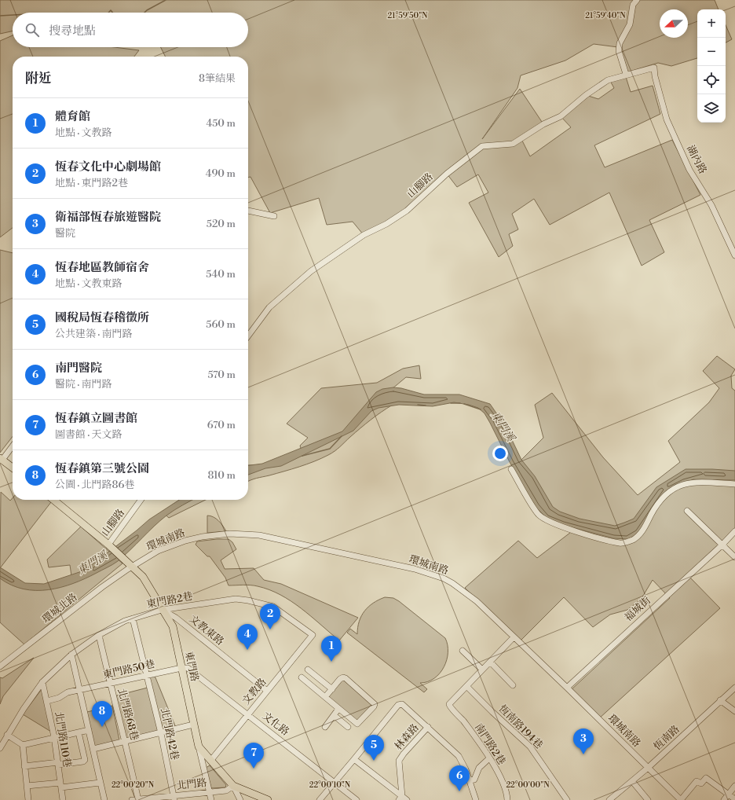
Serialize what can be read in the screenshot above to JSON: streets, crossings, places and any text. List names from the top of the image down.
{
  "streets": {
    "main road": ["東門路"],
    "street": [
      "湖內路",
      "山腳路",
      "環城南路",
      "東門路2巷",
      "環城北路",
      "福城街",
      "文教東路",
      "東門路50巷",
      "文教路",
      "北門路68巷",
      "文化路",
      "恆南路194巷",
      "北門路42巷",
      "林森路",
      "恆南路",
      "北門路110巷",
      "南門路2巷",
      "北門路"
    ]
  },
  "crossings": [
    ["湖內路", "山腳路"],
    ["山腳路", "東門路"],
    ["環城南路", "環城北路"],
    ["環城南路", "福城街"],
    ["環城南路", "東門路"],
    ["環城南路", "恆南路"],
    ["東門路2巷", "文教東路"],
    ["東門路2巷", "東門路"],
    ["東門路2巷", "文教路"],
    ["東門路2巷", "北門路68巷"],
    ["東門路2巷", "北門路42巷"],
    ["東門路2巷", "北門路110巷"],
    ["環城北路", "東門路"],
    ["文教東路", "東門路"],
    ["文教東路", "文教路"],
    ["東門路", "東門路50巷"],
    ["東門路", "文教路"],
    ["東門路", "文化路"],
    ["東門路", "北門路"],
    ["東門路50巷", "北門路68巷"],
    ["東門路50巷", "文化路"],
    ["東門路50巷", "北門路42巷"],
    ["東門路50巷", "北門路110巷"],
    ["文教路", "文化路"],
    ["北門路68巷", "北門路"],
    ["恆南路194巷", "南門路2巷"],
    ["北門路42巷", "北門路"]
  ],
  "water": ["東門溪"],
  "north": "left",
  "page": {
    "map_buttons": ["+", "−"],
    "search": "搜尋地點",
    "heading": ["附近", "8筆結果"],
    "list": [
      {
        "mark": "1",
        "name": "體育館",
        "note": "地點 · 文教路",
        "value": "450 m"
      },
      {
        "mark": "2",
        "name": "恆春文化中心劇場館",
        "note": "地點 · 東門路2巷",
        "value": "490 m"
      },
      {
        "mark": "3",
        "name": "衛福部恆春旅遊醫院",
        "note": "醫院",
        "value": "520 m"
      },
      {
        "mark": "4",
        "name": "恆春地區教師宿舍",
        "note": "地點 · 文教東路",
        "value": "540 m"
      },
      {
        "mark": "5",
        "name": "國稅局恆春稽徵所",
        "note": "公共建築 · 南門路",
        "value": "560 m"
      },
      {
        "mark": "6",
        "name": "南門醫院",
        "note": "醫院 · 南門路",
        "value": "570 m"
      },
      {
        "mark": "7",
        "name": "恆春鎮立圖書館",
        "note": "圖書館 · 天文路",
        "value": "670 m"
      },
      {
        "mark": "8",
        "name": "恆春鎮第三號公園",
        "note": "公園 · 北門路86巷",
        "value": "810 m"
      }
    ],
    "pins": [
      "2",
      "4",
      "1",
      "8",
      "3",
      "5",
      "7",
      "6"
    ]
  },
  "coordinates": [
    "21°59'40\"N",
    "21°59'50\"N",
    "22°00'20\"N",
    "22°00'10\"N",
    "22°00'00\"N"
  ]
}
